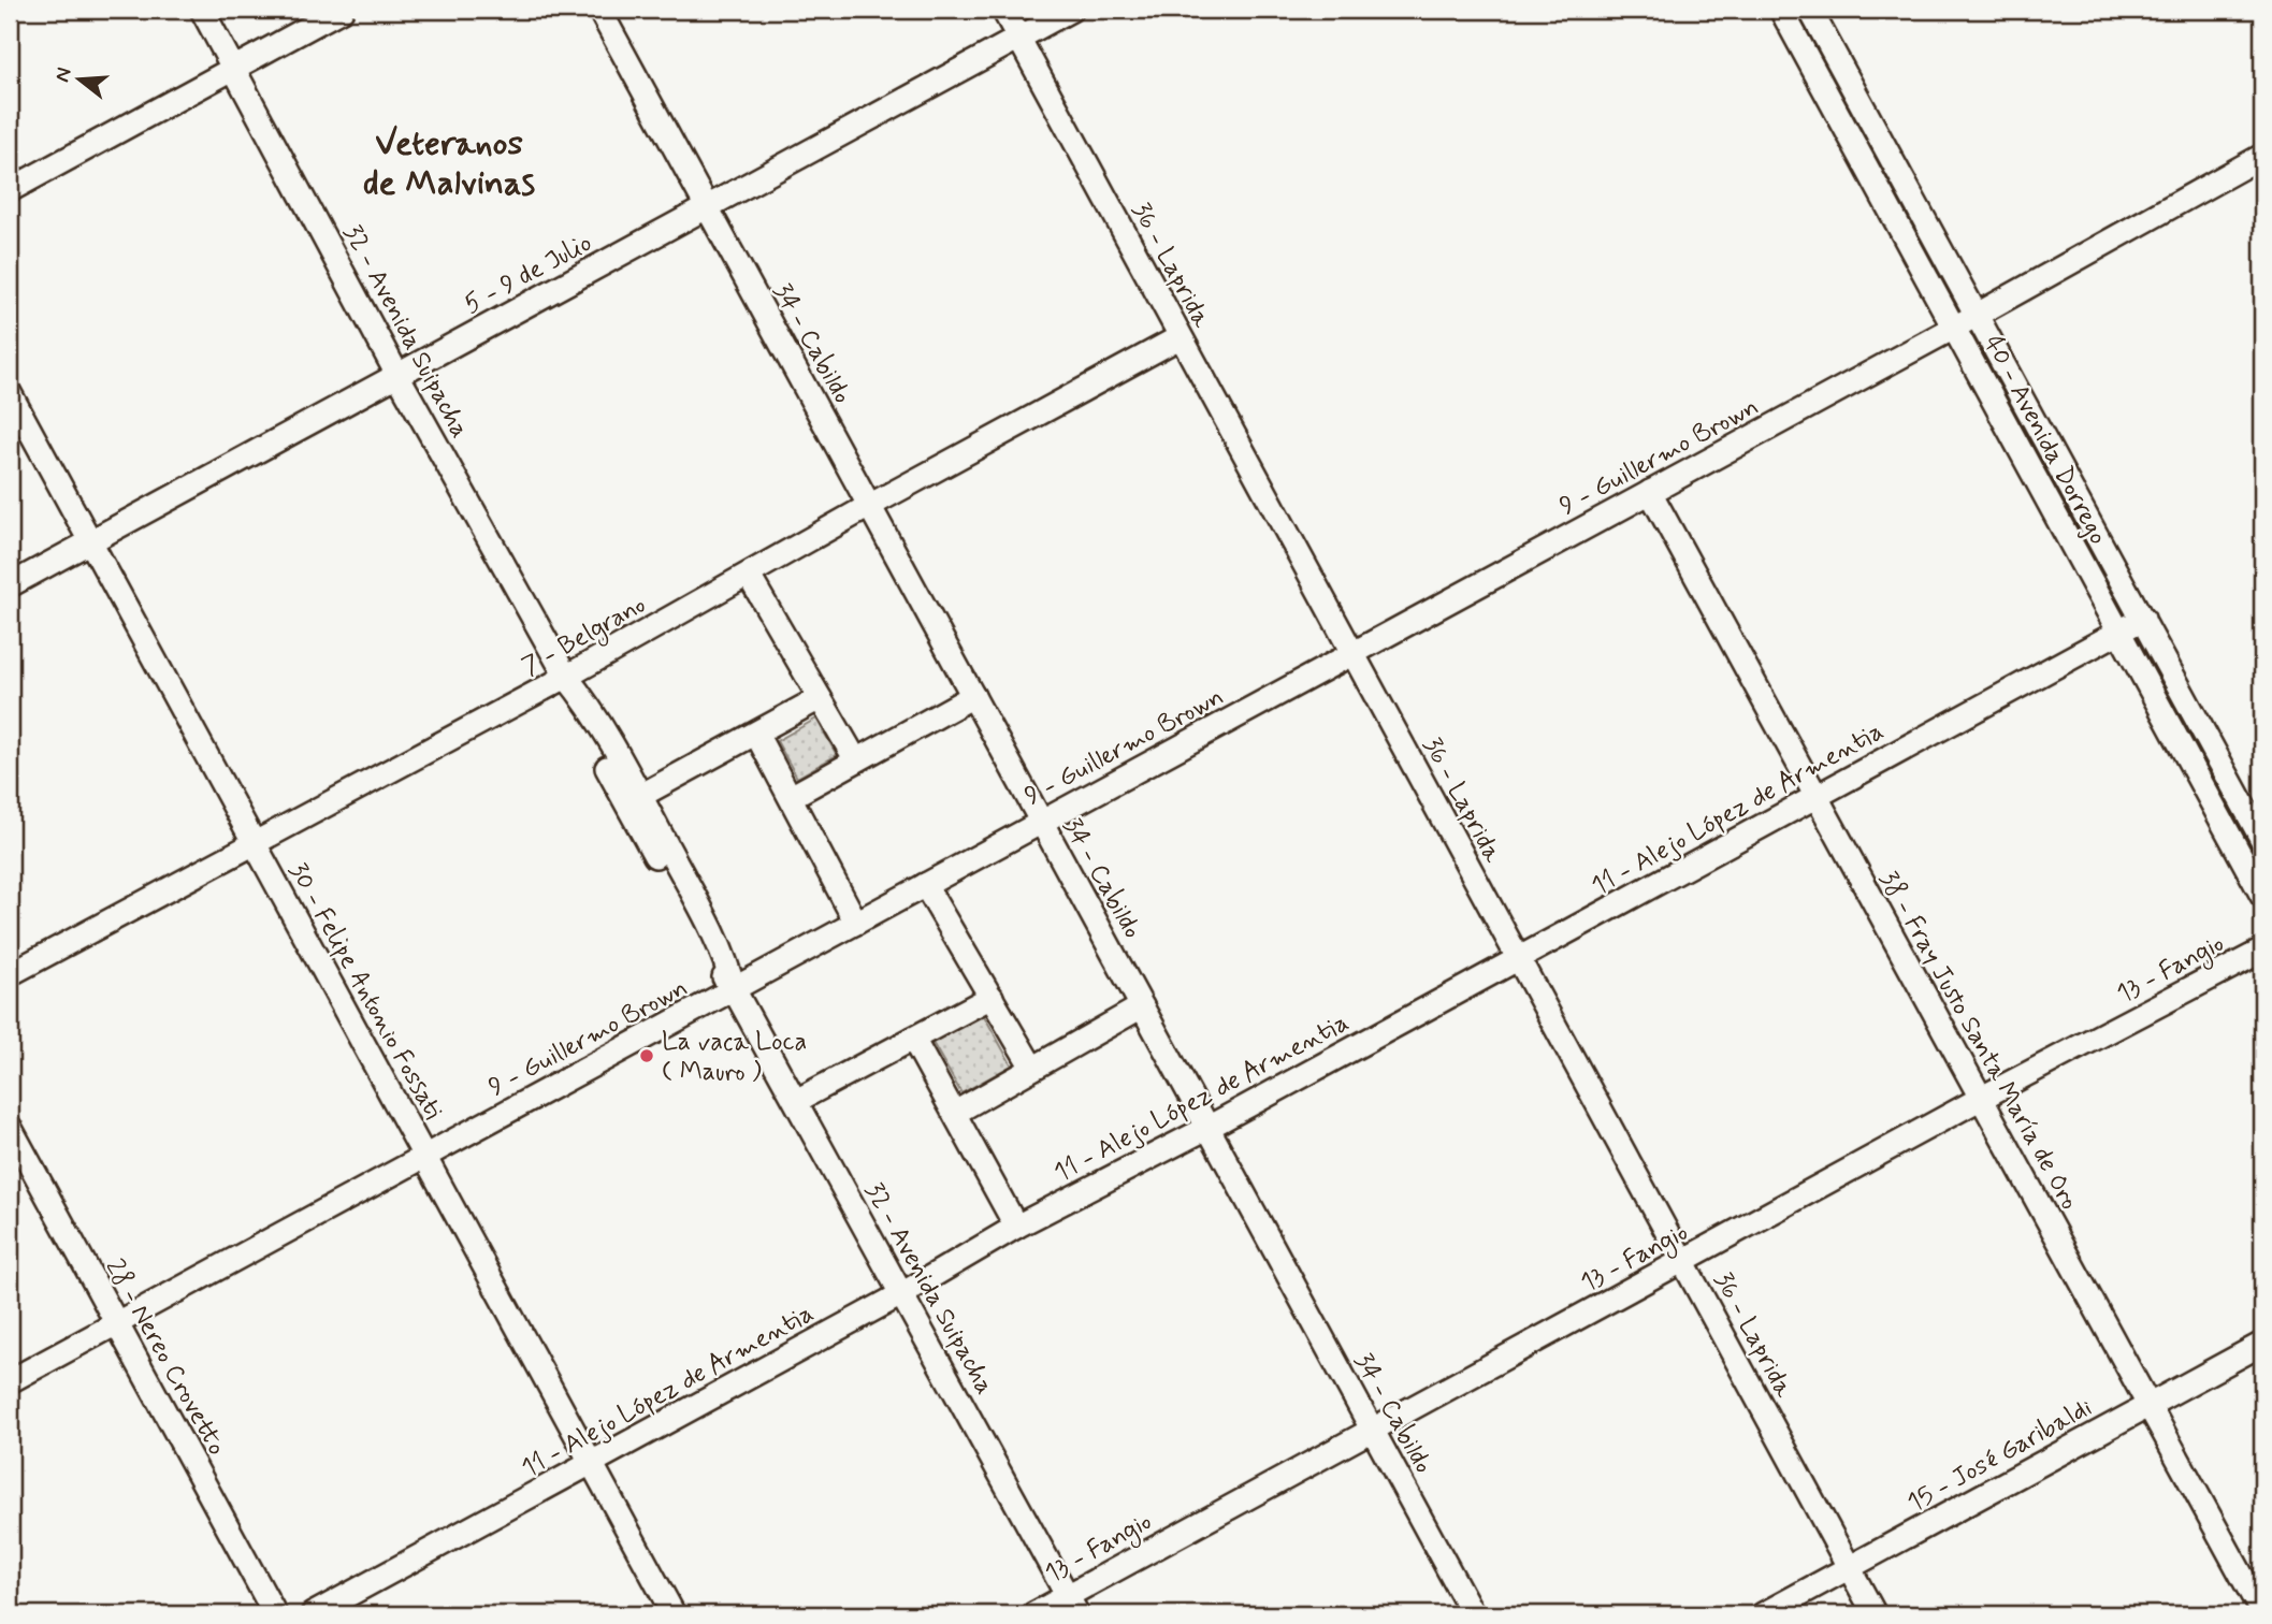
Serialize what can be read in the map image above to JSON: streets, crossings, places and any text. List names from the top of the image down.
{
  "streets": {
    "street": [
      "36 - Laprida",
      "5 - 9 de Julio",
      "32 - Avenida Suipacha",
      "34 - Cabildo",
      "40 - Avenida Dorrego",
      "9 - Guillermo Brown",
      "7 - Belgrano",
      "11 - Alejo López de Armentia",
      "13 - Fangio",
      "30 - Felipe Antonio Fossati",
      "38 - Fray Justo Santa María de Oro",
      "28 - Nereo Crovetto",
      "15 - José Garibaldi"
    ]
  },
  "crossings": [
    ["36 - Laprida", "5 - 9 de Julio"],
    ["36 - Laprida", "9 - Guillermo Brown"],
    ["36 - Laprida", "7 - Belgrano"],
    ["36 - Laprida", "11 - Alejo López de Armentia"],
    ["36 - Laprida", "13 - Fangio"],
    ["36 - Laprida", "15 - José Garibaldi"],
    ["5 - 9 de Julio", "32 - Avenida Suipacha"],
    ["5 - 9 de Julio", "34 - Cabildo"],
    ["5 - 9 de Julio", "30 - Felipe Antonio Fossati"],
    ["32 - Avenida Suipacha", "9 - Guillermo Brown"],
    ["32 - Avenida Suipacha", "7 - Belgrano"],
    ["32 - Avenida Suipacha", "11 - Alejo López de Armentia"],
    ["32 - Avenida Suipacha", "13 - Fangio"],
    ["34 - Cabildo", "9 - Guillermo Brown"],
    ["34 - Cabildo", "7 - Belgrano"],
    ["34 - Cabildo", "11 - Alejo López de Armentia"],
    ["34 - Cabildo", "13 - Fangio"],
    ["40 - Avenida Dorrego", "9 - Guillermo Brown"],
    ["40 - Avenida Dorrego", "11 - Alejo López de Armentia"],
    ["9 - Guillermo Brown", "30 - Felipe Antonio Fossati"],
    ["9 - Guillermo Brown", "38 - Fray Justo Santa María de Oro"],
    ["9 - Guillermo Brown", "28 - Nereo Crovetto"],
    ["7 - Belgrano", "30 - Felipe Antonio Fossati"],
    ["11 - Alejo López de Armentia", "30 - Felipe Antonio Fossati"],
    ["11 - Alejo López de Armentia", "38 - Fray Justo Santa María de Oro"],
    ["13 - Fangio", "38 - Fray Justo Santa María de Oro"],
    ["38 - Fray Justo Santa María de Oro", "15 - José Garibaldi"]
  ],
  "districts": ["Veteranos de Malvinas"],
  "places": ["La vaca Loca ( Mauro )"],
  "north": "left"
}
